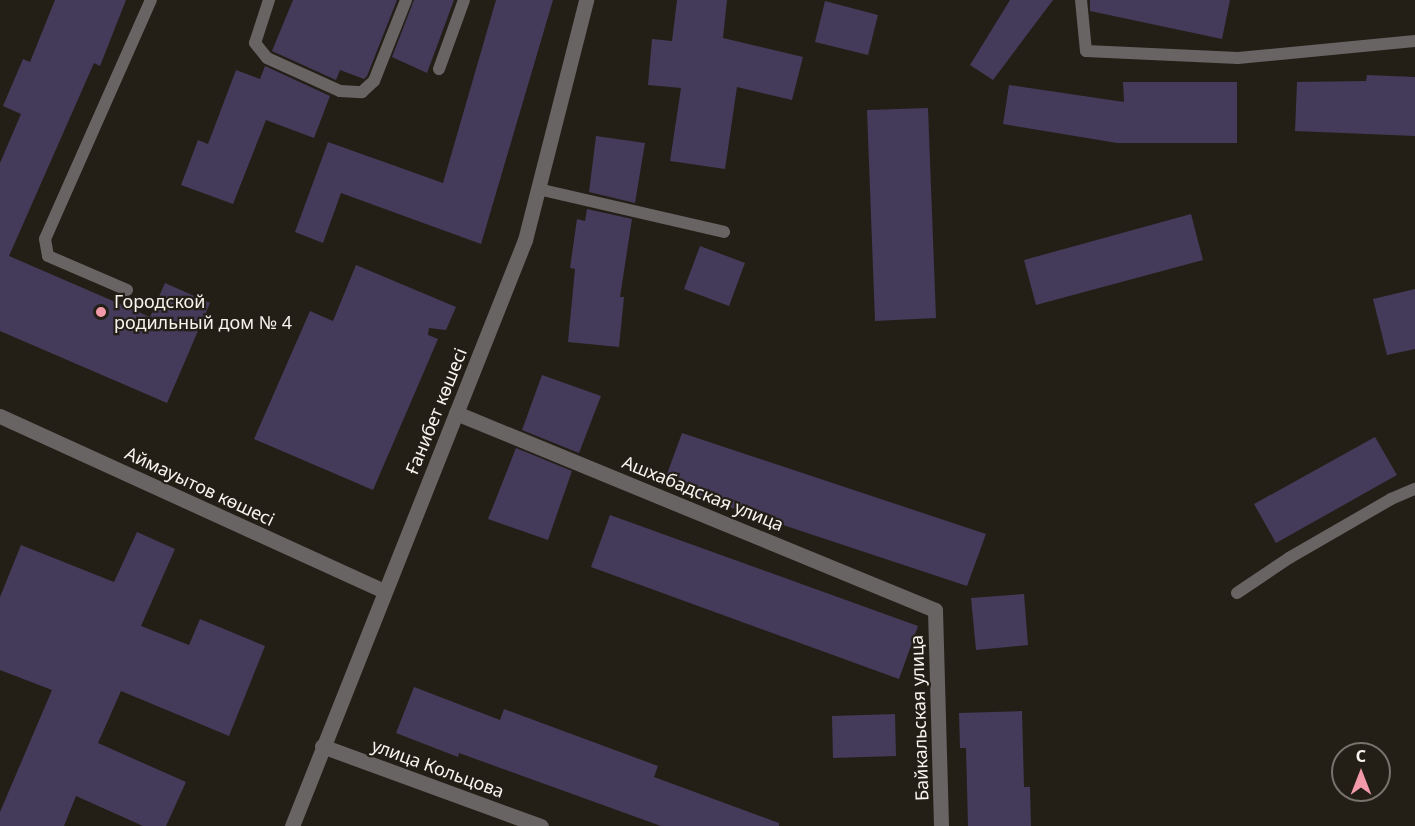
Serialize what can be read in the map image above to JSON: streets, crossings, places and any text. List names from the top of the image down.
{
  "streets": {
    "street": [
      "Ғанибет көшесі",
      "Аймауытов көшесі",
      "Ашхабадская улица",
      "Байкальская улица",
      "улица Кольцова"
    ]
  },
  "crossings": [
    ["Ғанибет көшесі", "Аймауытов көшесі"],
    ["Ғанибет көшесі", "Ашхабадская улица"],
    ["Ғанибет көшесі", "улица Кольцова"],
    ["Ашхабадская улица", "Байкальская улица"]
  ],
  "places": ["Городской родильный дом № 4"],
  "north": "top"
}
